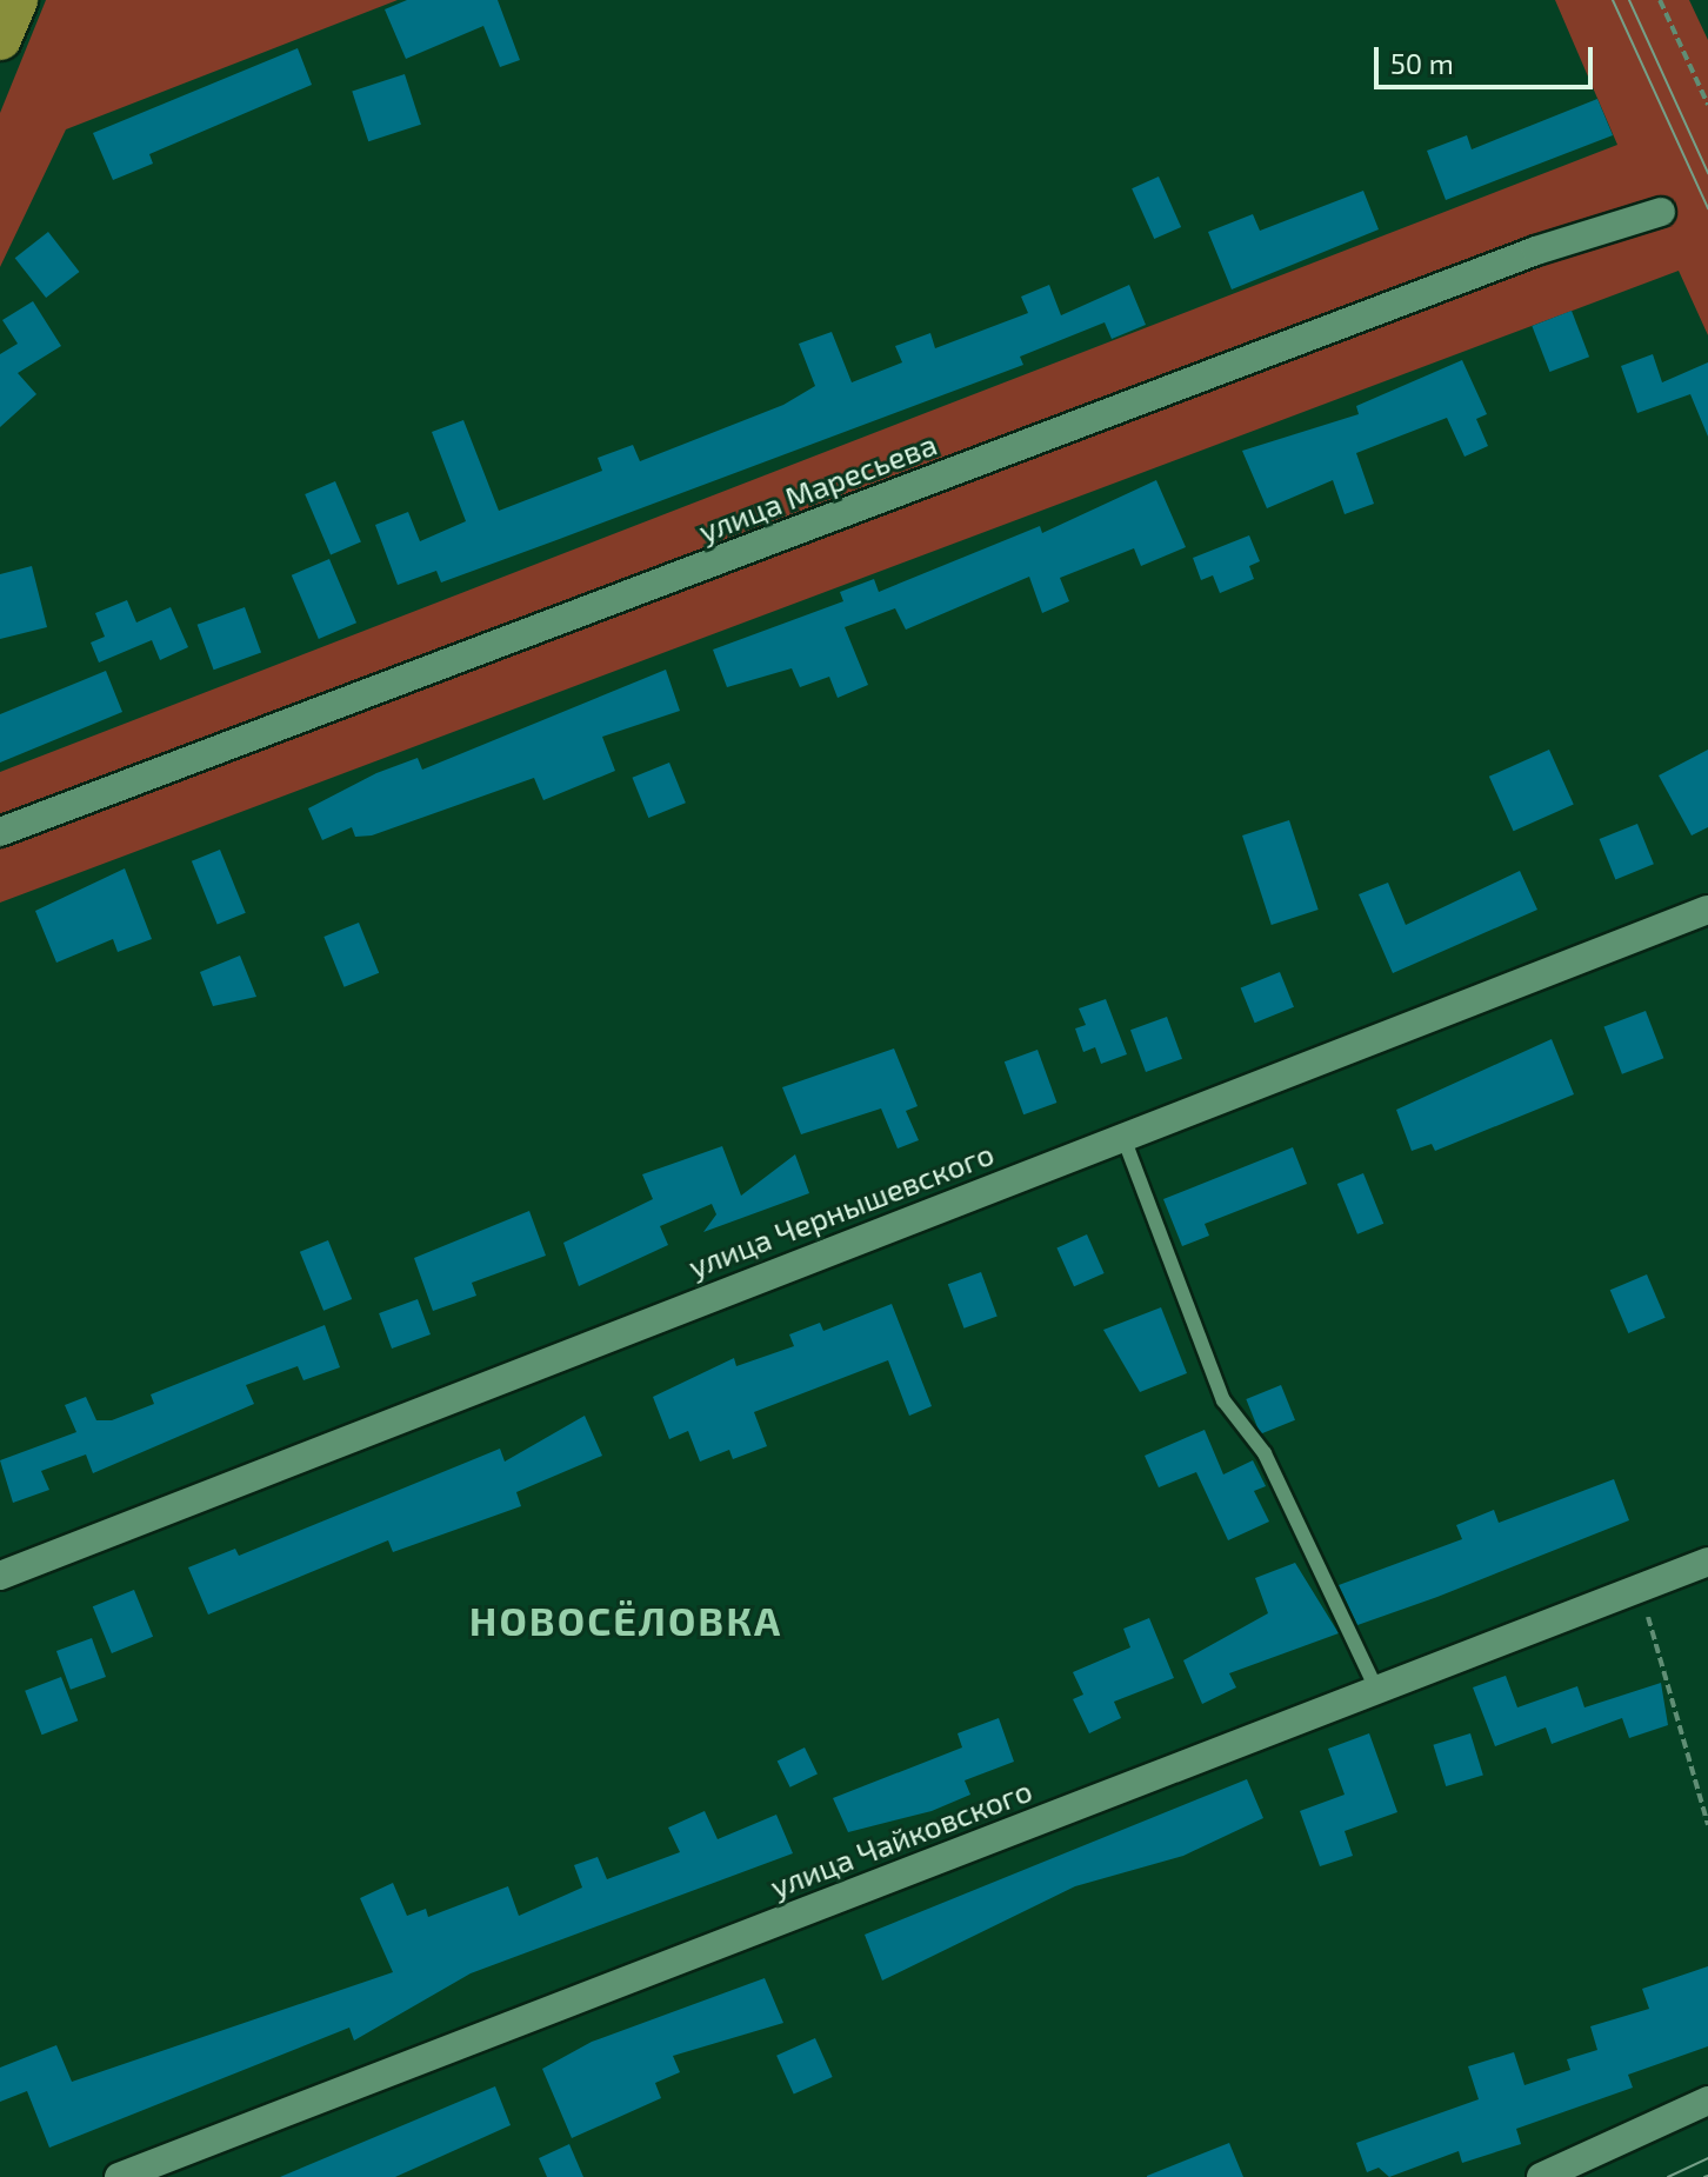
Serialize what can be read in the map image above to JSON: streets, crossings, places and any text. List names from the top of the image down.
{
  "streets": {
    "street": ["улица Маресьева", "улица Чернышевского", "улица Чайковского"]
  },
  "districts": ["НОВОСЁЛОВКА"],
  "scale_bar": "50 m"
}
